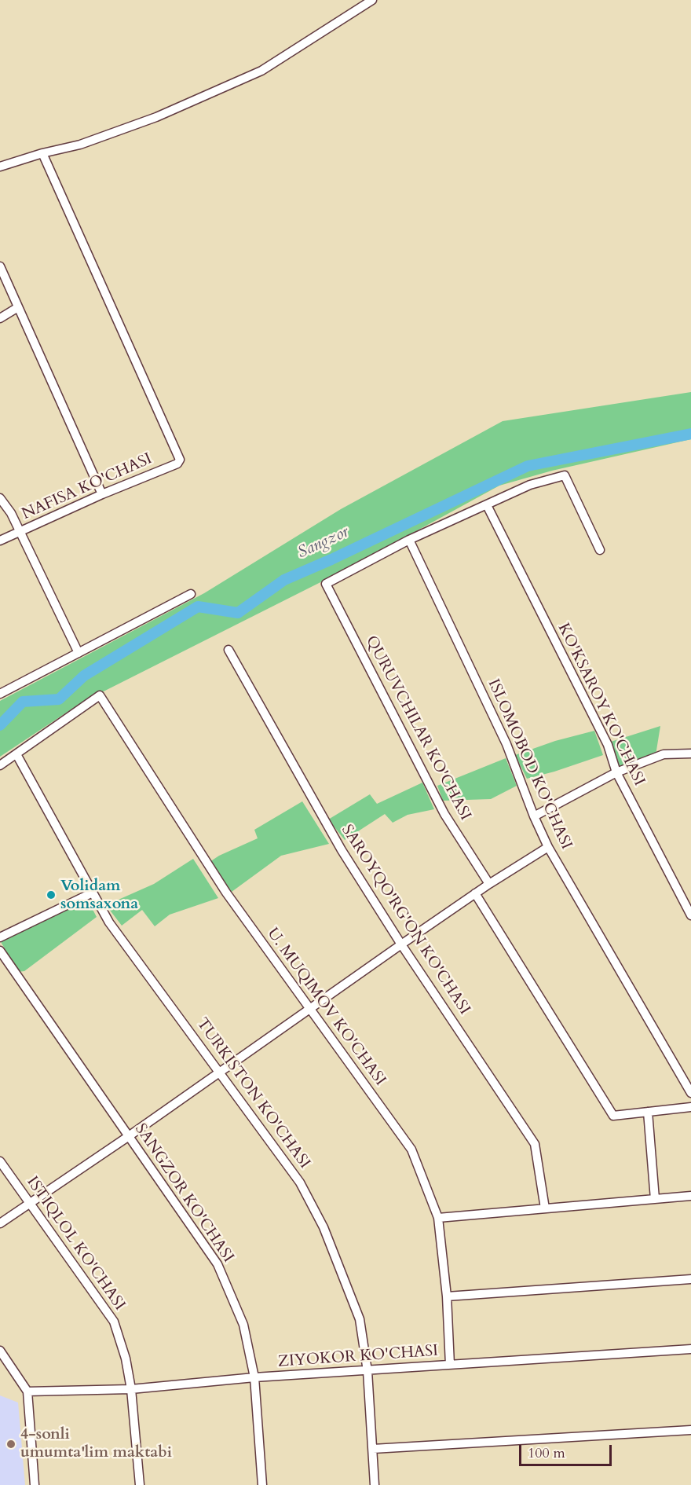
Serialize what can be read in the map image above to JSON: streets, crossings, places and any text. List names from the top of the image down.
{
  "streets": {
    "street": [
      "NAFISA KO'CHASI",
      "KO'KSAROY KO'CHASI",
      "QURUVCHILAR KO'CHASI",
      "ISLOMOBOD KO'CHASI",
      "SAROYQO'RG'ON KO'CHASI",
      "U. MUQIMOV KO'CHASI",
      "TURKISTON KO'CHASI",
      "SANGZOR KO'CHASI",
      "ISTIQLOL KO'CHASI",
      "ZIYOKOR KO'CHASI"
    ]
  },
  "crossings": [
    ["QURUVCHILAR KO'CHASI", "ISLOMOBOD KO'CHASI"],
    ["U. MUQIMOV KO'CHASI", "TURKISTON KO'CHASI"],
    ["U. MUQIMOV KO'CHASI", "ZIYOKOR KO'CHASI"],
    ["TURKISTON KO'CHASI", "ZIYOKOR KO'CHASI"],
    ["SANGZOR KO'CHASI", "ZIYOKOR KO'CHASI"],
    ["ISTIQLOL KO'CHASI", "ZIYOKOR KO'CHASI"]
  ],
  "water": ["Sangzor"],
  "places": ["Volidam somsaxona", "4-sonli umumta'lim maktabi"],
  "scale_bar": "100 m"
}
